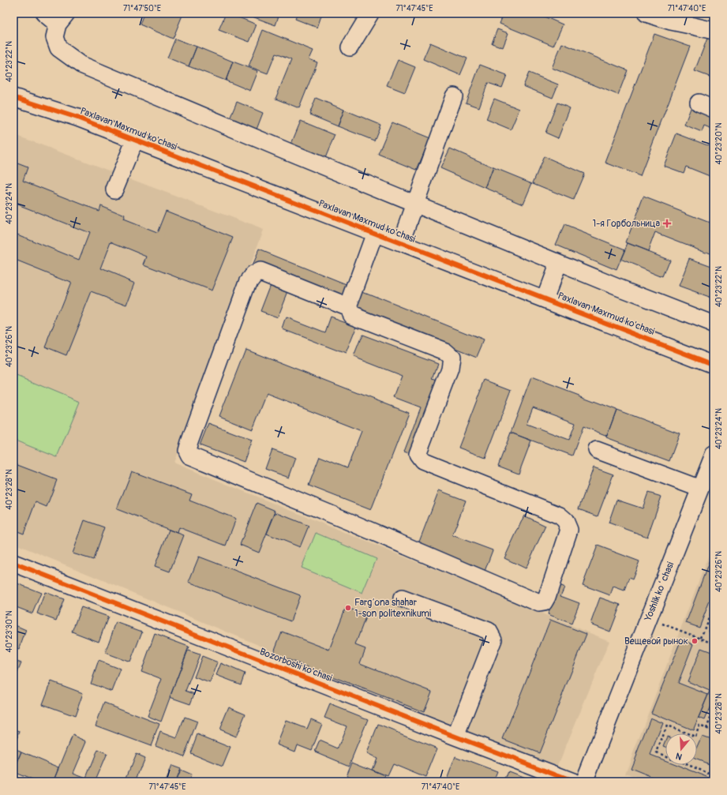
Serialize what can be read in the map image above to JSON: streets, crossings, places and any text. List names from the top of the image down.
{
  "streets": {
    "street": ["Paxlavan Maxmud ko'chasi", "Yoshlik koʻchasi", "Bozorboshi ko'chasi"]
  },
  "places": {
    "health": ["1-я Горбольница"],
    "other": ["Farg‘ona shahar 1-son politexnikumi", "Вещевой рынок"]
  },
  "north": "bottom",
  "coordinates": [
    "71°47'50\"E",
    "71°47'45\"E",
    "71°47'40\"E",
    "40°23'22\"N",
    "40°23'20\"N",
    "40°23'24\"N",
    "40°23'26\"N",
    "40°23'28\"N",
    "40°23'30\"N"
  ]
}
